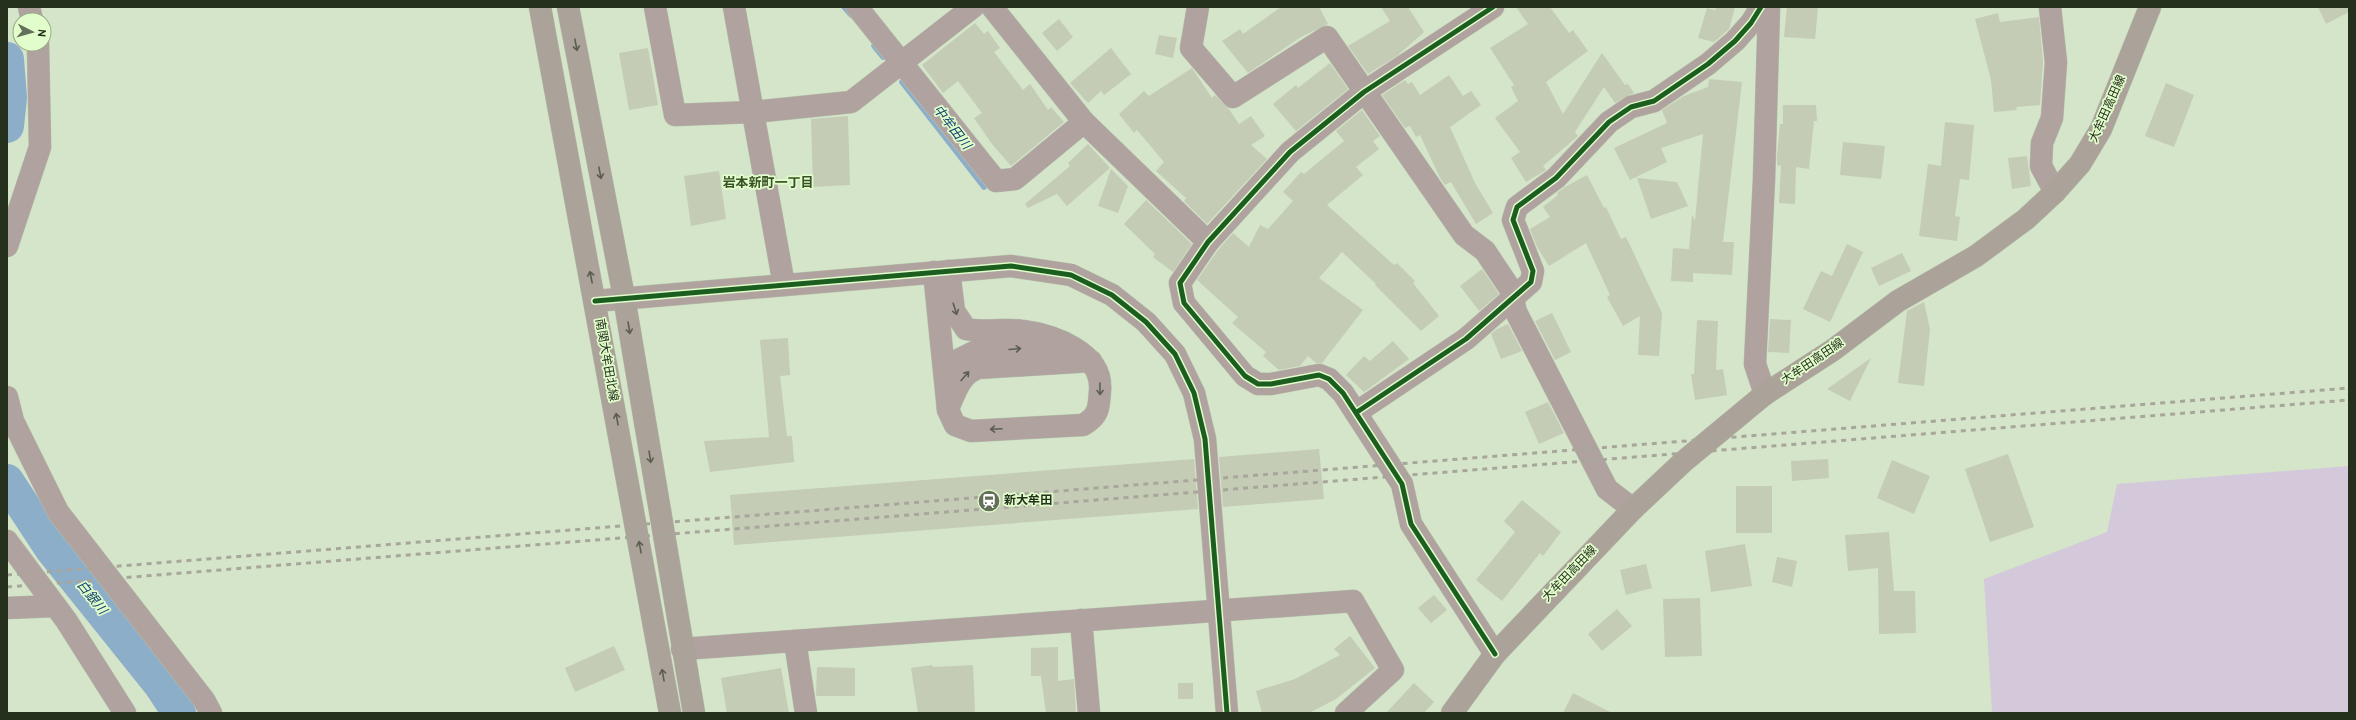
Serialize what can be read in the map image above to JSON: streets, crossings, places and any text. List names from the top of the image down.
{
  "streets": {
    "main road": ["大牟田高田線", "南関大牟田北線"]
  },
  "districts": ["岩本新町一丁目"],
  "water": ["中牟田川", "白銀川"],
  "places": {
    "station": ["新大牟田"]
  },
  "north": "right"
}
